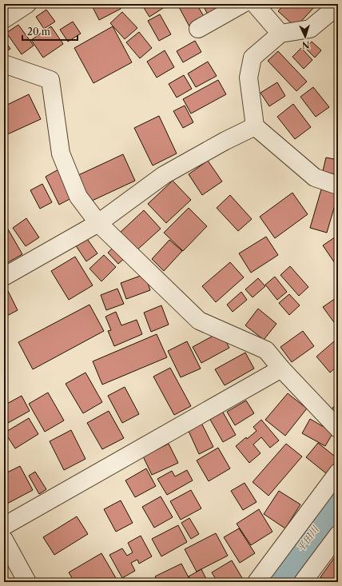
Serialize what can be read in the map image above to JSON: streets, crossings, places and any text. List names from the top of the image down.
{
  "water": ["平田川"],
  "scale_bar": "20 m",
  "north": "bottom"
}
